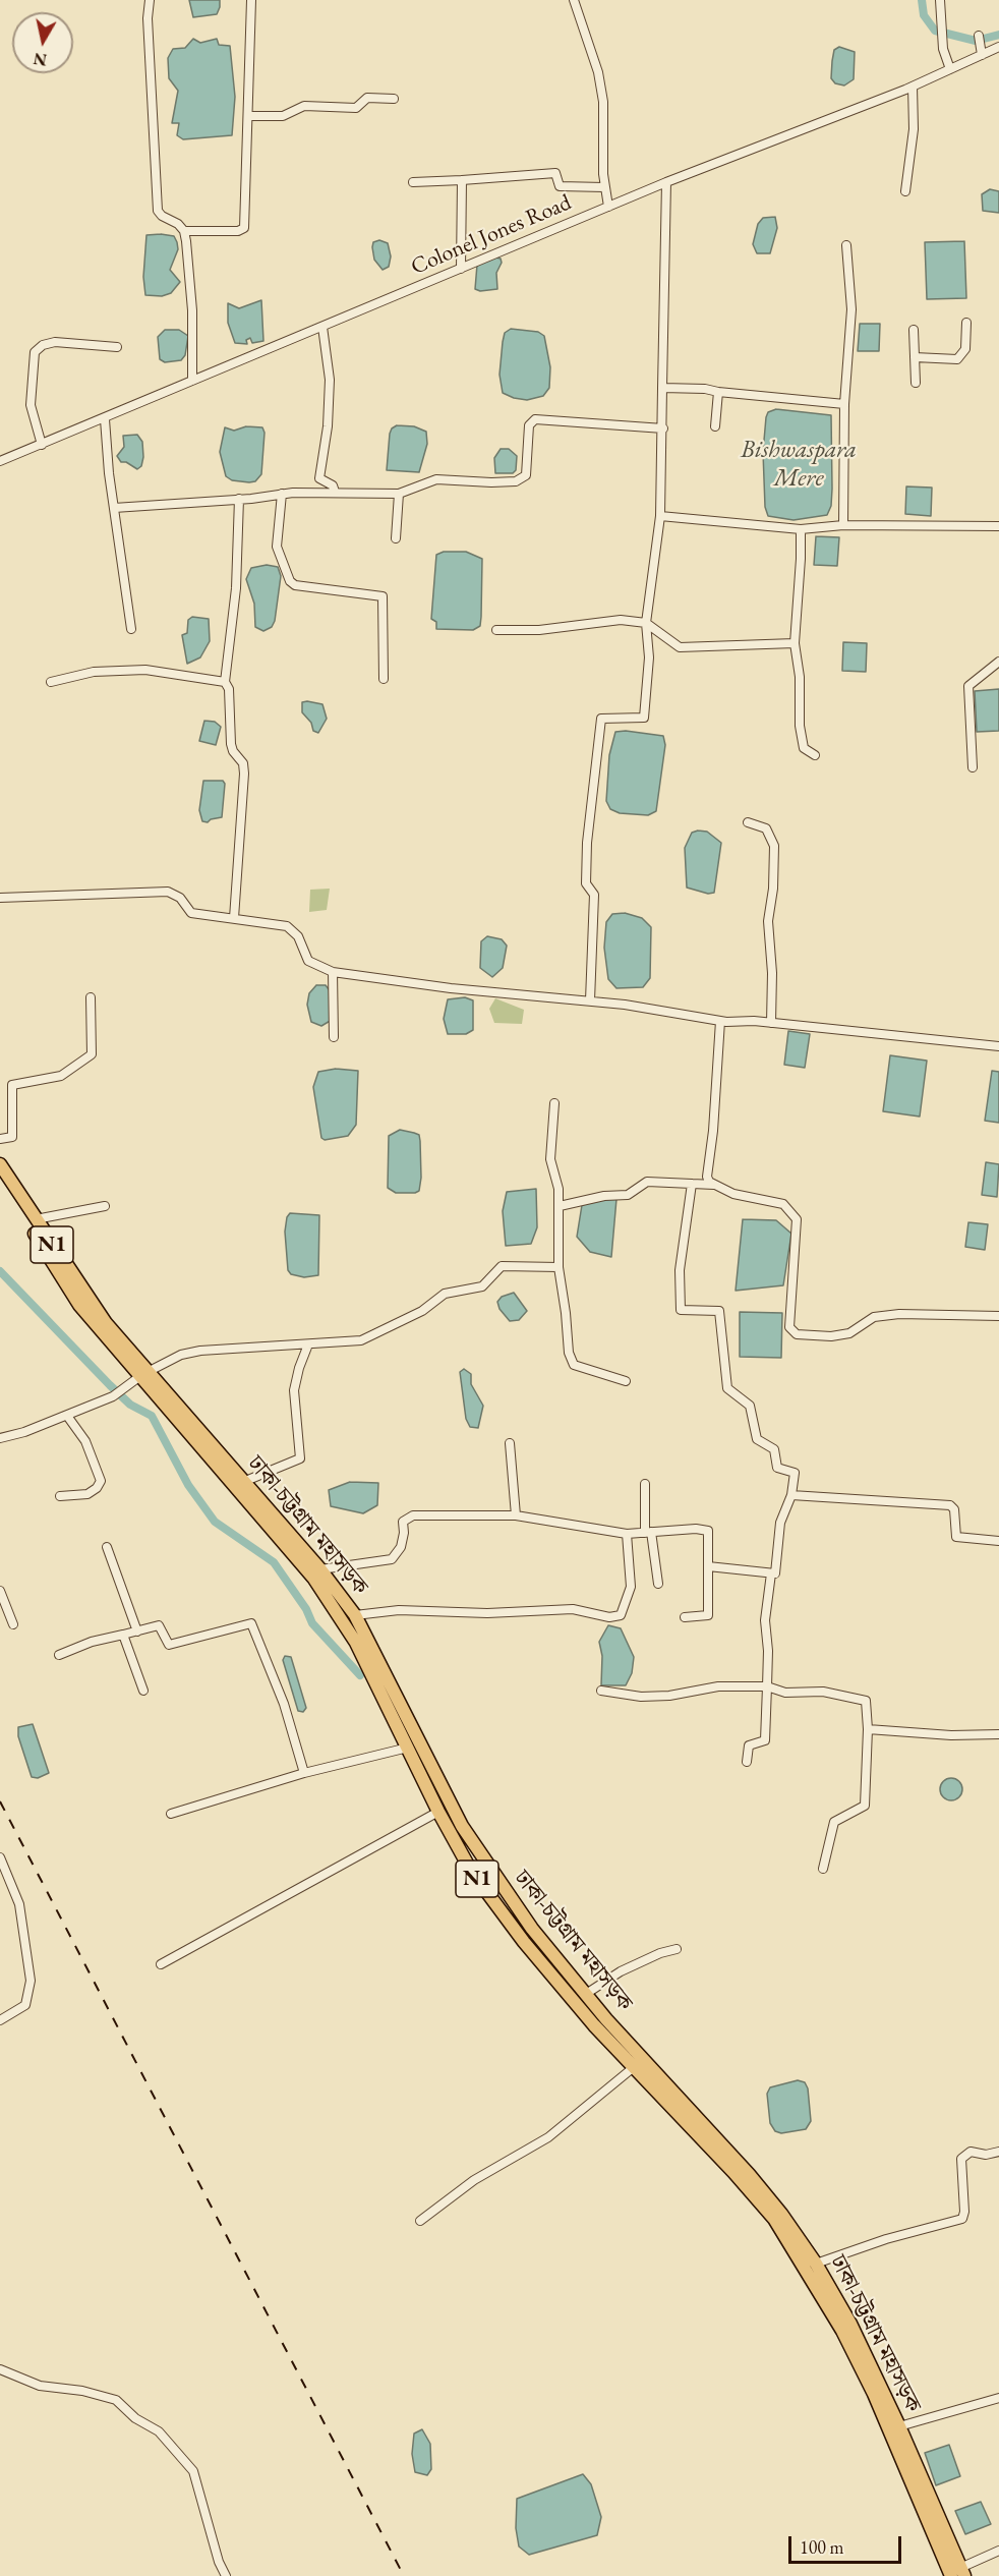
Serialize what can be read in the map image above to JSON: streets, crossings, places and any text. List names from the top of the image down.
{
  "streets": {
    "highway": ["N1", "ঢাকা-চট্টগ্রাম মহাসড়ক"],
    "street": ["Colonel Jones Road"]
  },
  "water": ["Bishwaspara Mere"],
  "scale_bar": "100 m",
  "north": "bottom"
}
